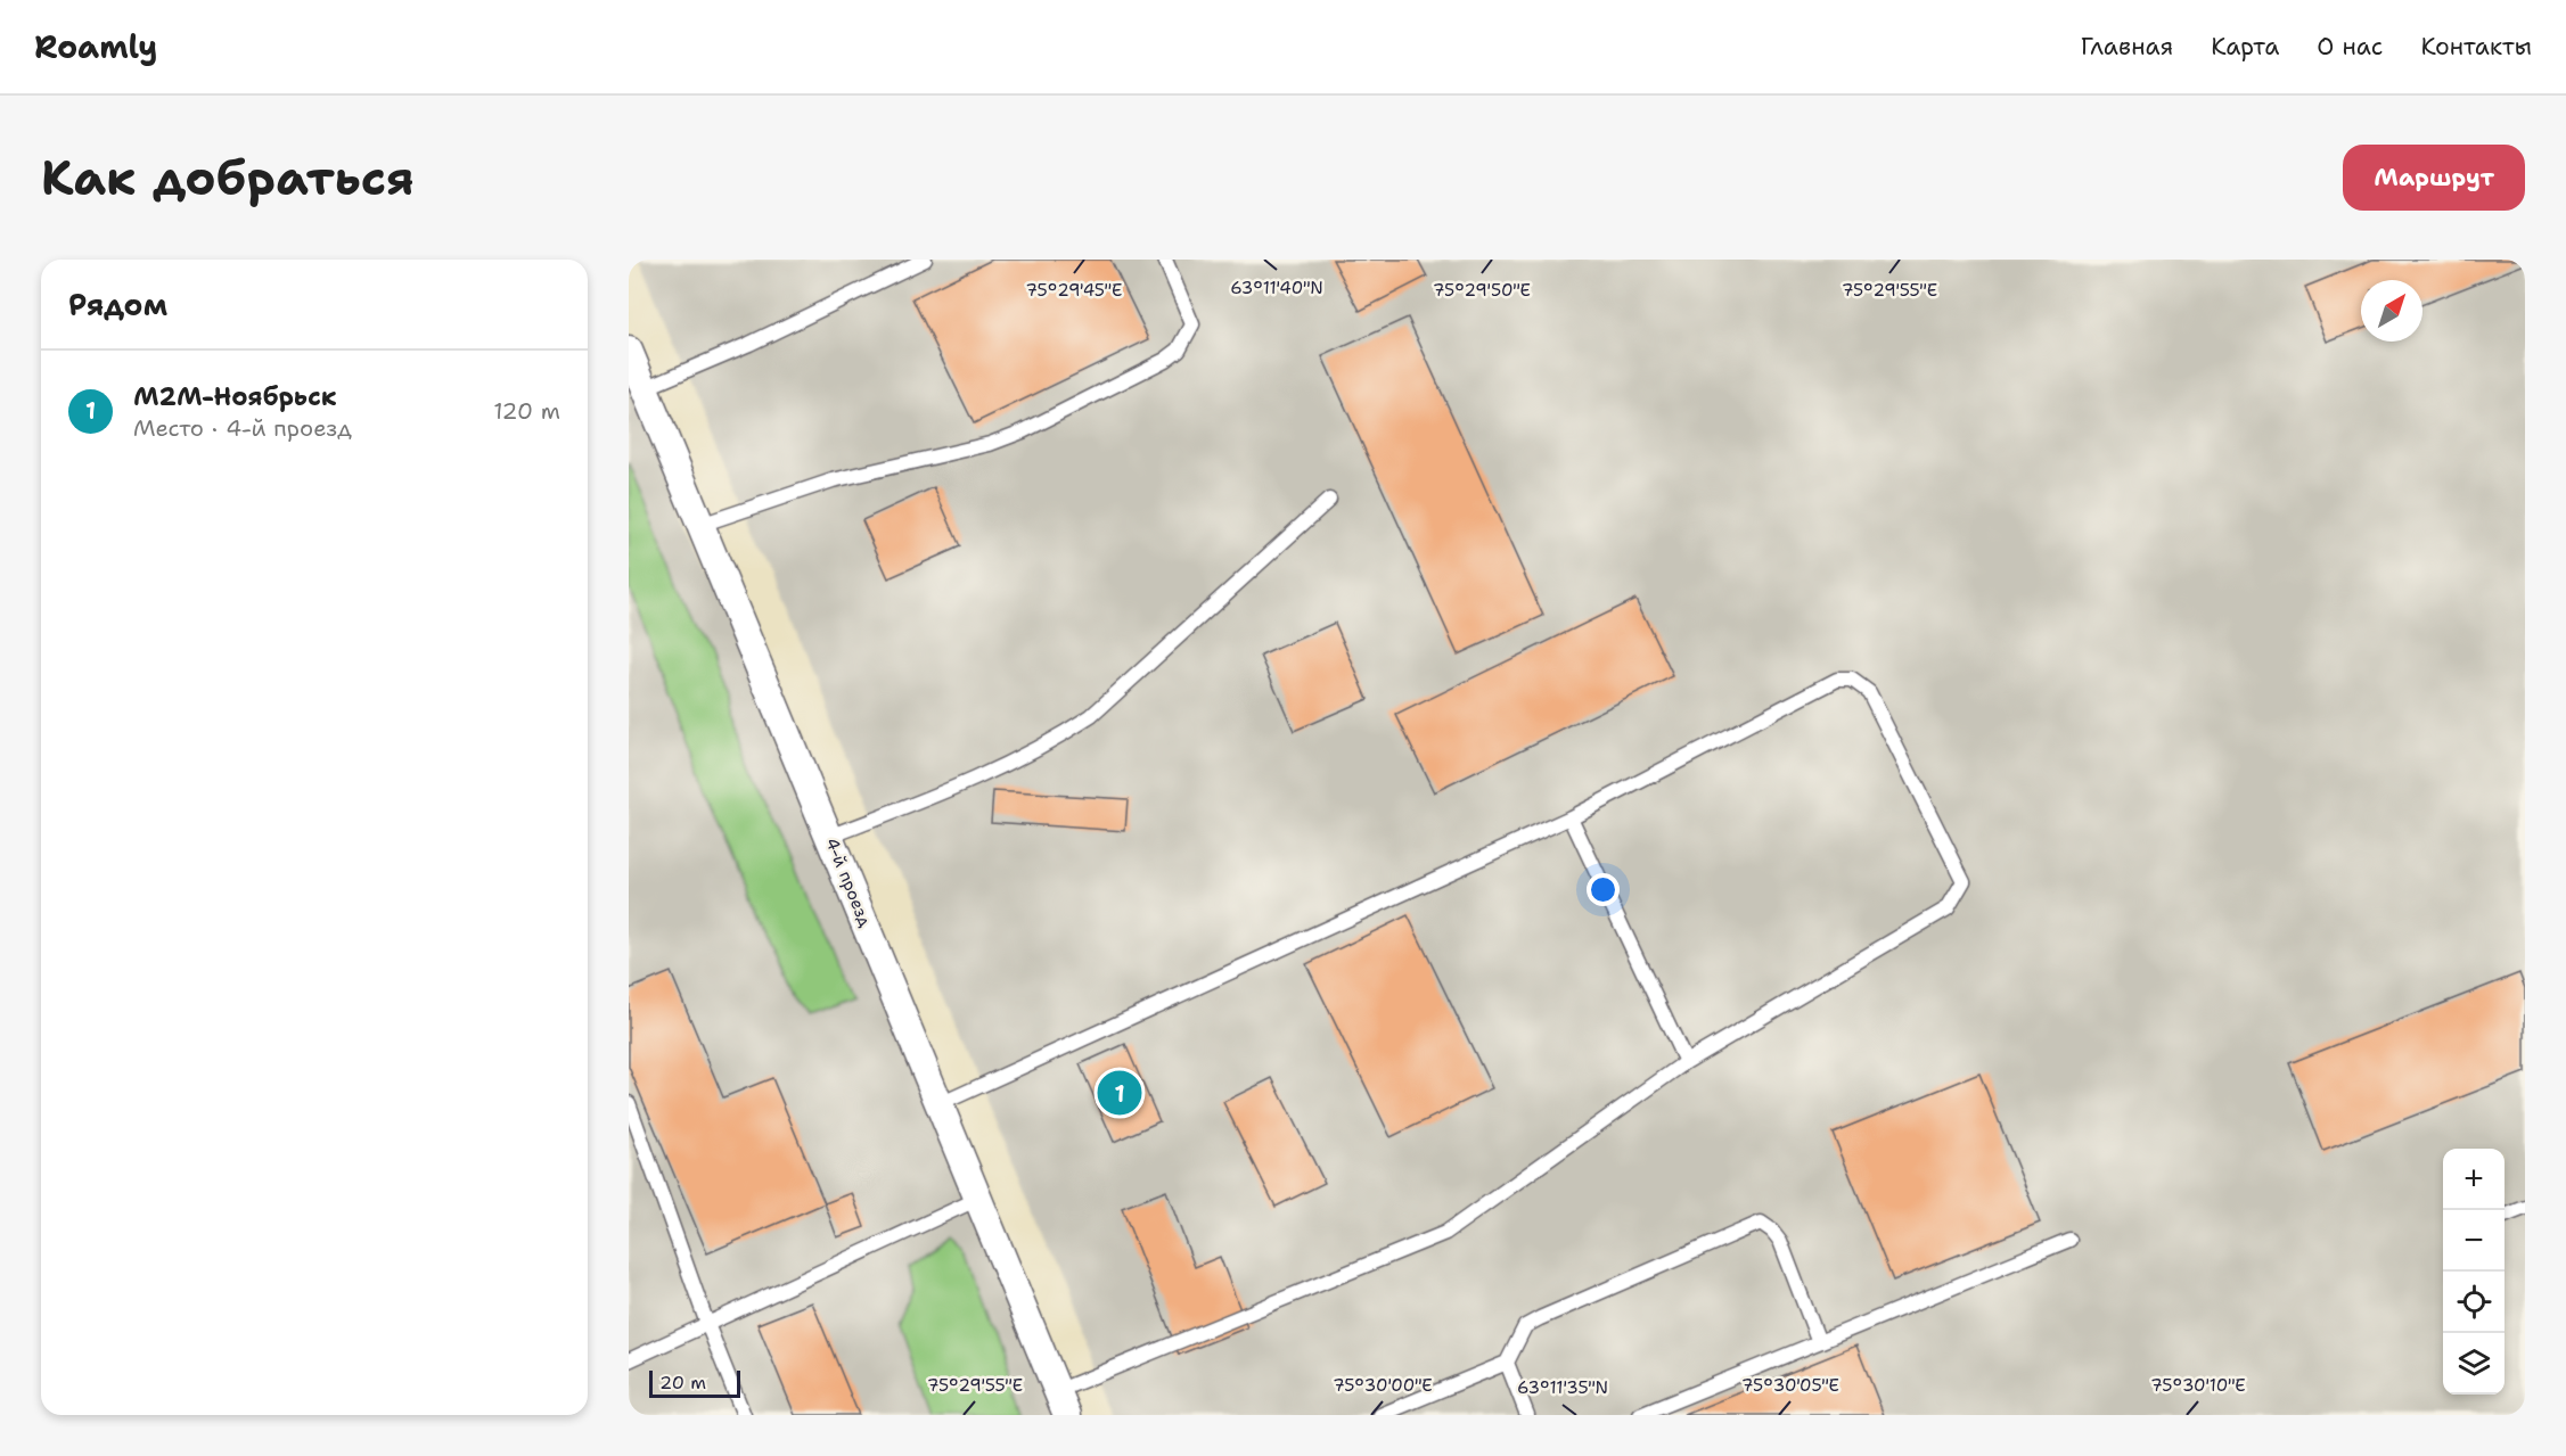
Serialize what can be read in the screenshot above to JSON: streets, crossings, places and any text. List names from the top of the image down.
{
  "streets": {
    "street": ["4-й проезд"]
  },
  "scale_bar": "20 m",
  "north": "top right",
  "page": {
    "header": "Roamly",
    "nav": [
      "Главная",
      "Карта",
      "О нас",
      "Контакты"
    ],
    "buttons": "Маршрут",
    "title": "Как добраться",
    "heading": "Рядом",
    "list": [
      {
        "mark": "1",
        "name": "М2М-Ноябрьск",
        "note": "Место · 4-й проезд",
        "value": "120 m"
      }
    ],
    "pins": "1",
    "map_buttons": ["+", "−"],
    "scale": "20 m"
  },
  "coordinates": [
    "63°11'40\"N",
    "75°29'45\"E",
    "75°29'50\"E",
    "75°29'55\"E",
    "75°30'00\"E",
    "75°30'05\"E",
    "75°30'10\"E",
    "63°11'35\"N"
  ]
}
